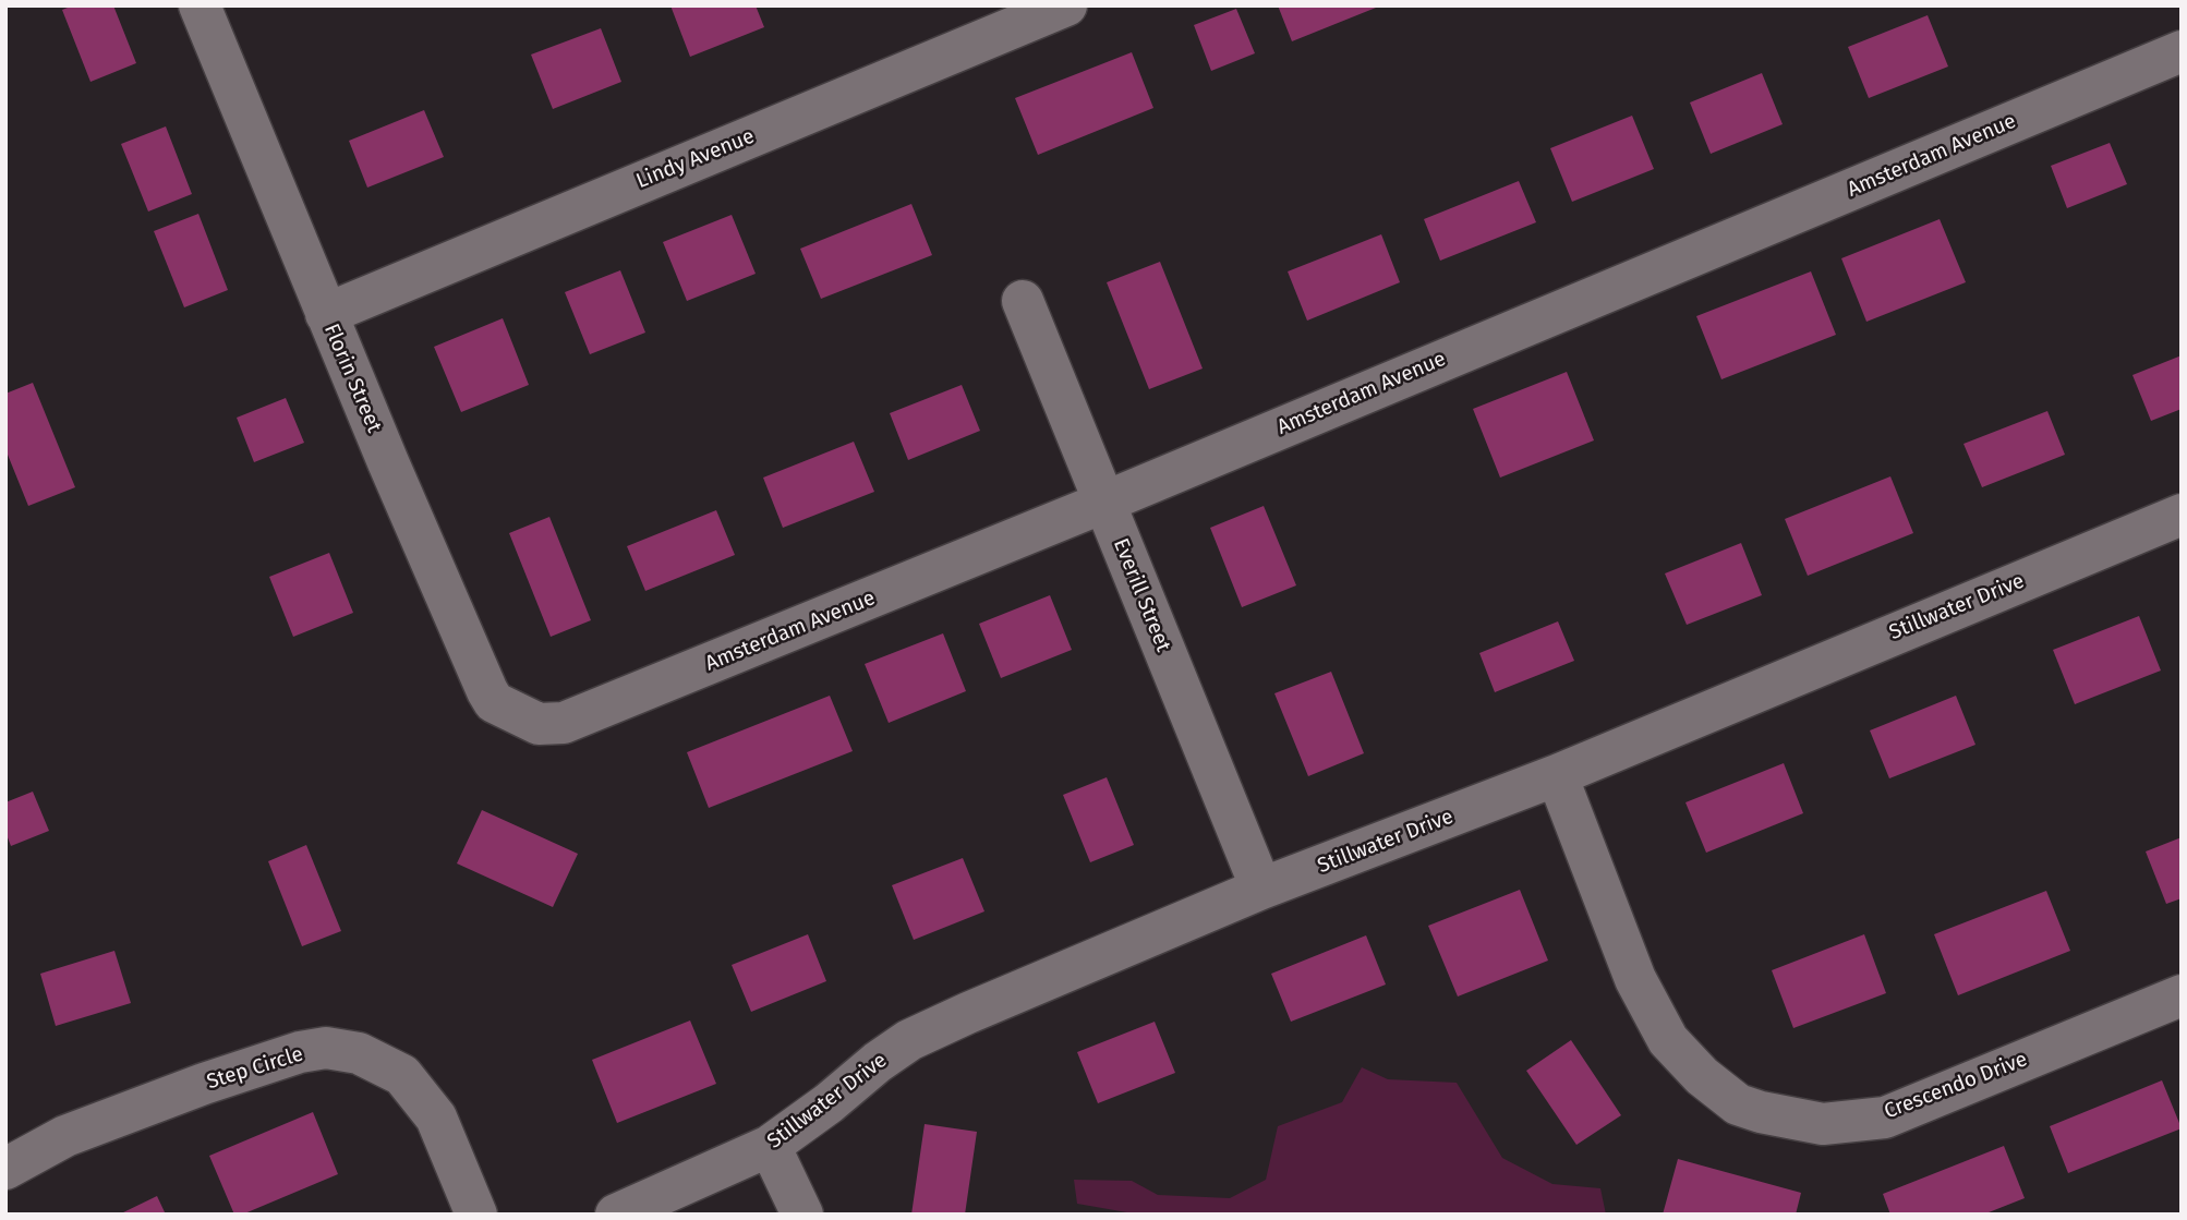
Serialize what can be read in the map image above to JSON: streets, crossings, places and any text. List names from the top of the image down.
{
  "streets": {
    "street": [
      "Amsterdam Avenue",
      "Lindy Avenue",
      "Florin Street",
      "Everill Street",
      "Stillwater Drive",
      "Step Circle",
      "Crescendo Drive"
    ]
  },
  "crossings": [
    ["Amsterdam Avenue", "Florin Street"],
    ["Amsterdam Avenue", "Everill Street"],
    ["Lindy Avenue", "Florin Street"],
    ["Everill Street", "Stillwater Drive"],
    ["Stillwater Drive", "Crescendo Drive"]
  ]
}
